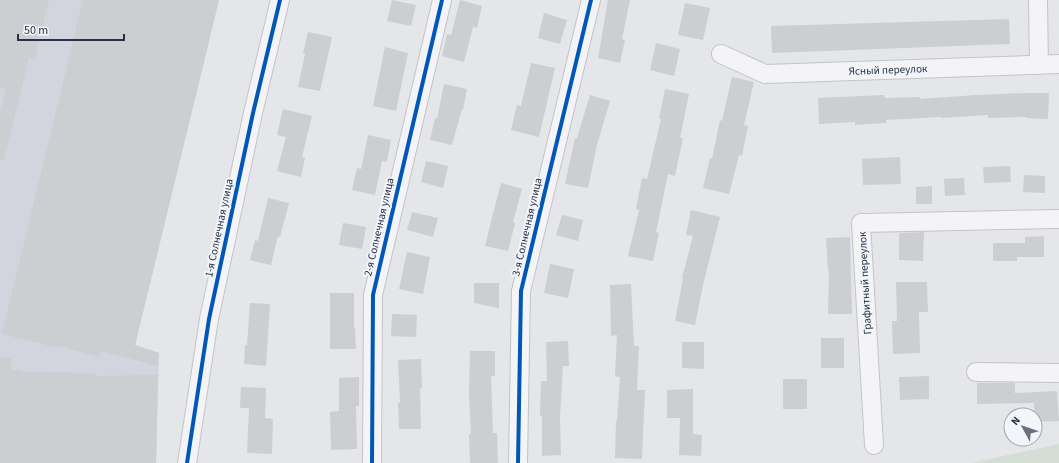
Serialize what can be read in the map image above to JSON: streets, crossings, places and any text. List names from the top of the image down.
{
  "streets": {
    "street": [
      "Ясный переулок",
      "2-я Солнечная улица",
      "3-я Солнечная улица",
      "1-я Солнечная улица",
      "Графитный переулок"
    ]
  },
  "scale_bar": "50 m",
  "north": "top left"
}
